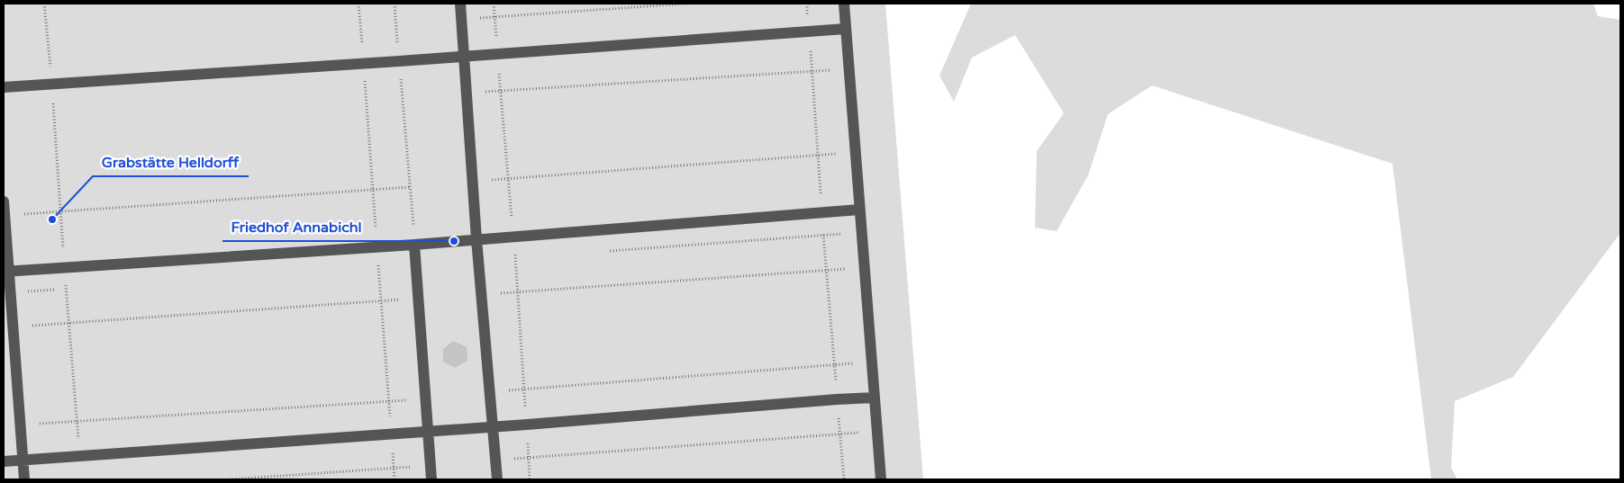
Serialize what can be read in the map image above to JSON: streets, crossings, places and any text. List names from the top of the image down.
{
  "places": ["Grabstätte Helldorff", "Friedhof Annabichl"]
}
